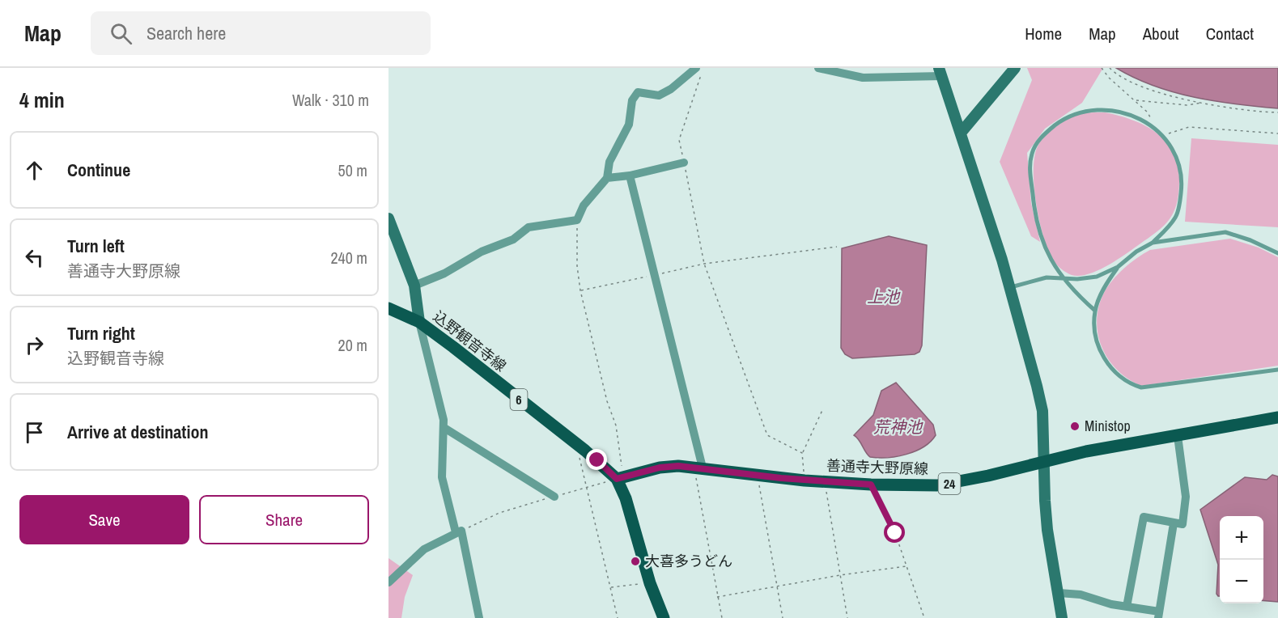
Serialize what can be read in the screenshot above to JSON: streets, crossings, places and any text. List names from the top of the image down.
{
  "streets": {
    "main road": [
      "込野観音寺線",
      "6",
      "善通寺大野原線",
      "24"
    ]
  },
  "crossings": [
    ["込野観音寺線", "善通寺大野原線"]
  ],
  "water": ["上池", "荒神池"],
  "places": ["Ministop", "大喜多うどん"],
  "page": {
    "header": "Map",
    "search": "Search here",
    "nav": [
      "Home",
      "Map",
      "About",
      "Contact"
    ],
    "heading": ["4 min", "Walk · 310 m"],
    "list": [
      ["Continue", "50 m"],
      ["Turn left", "善通寺大野原線", "240 m"],
      ["Turn right", "込野観音寺線", "20 m"],
      "Arrive at destination"
    ],
    "buttons": ["Save", "Share"],
    "map_buttons": ["+", "−"]
  }
}
